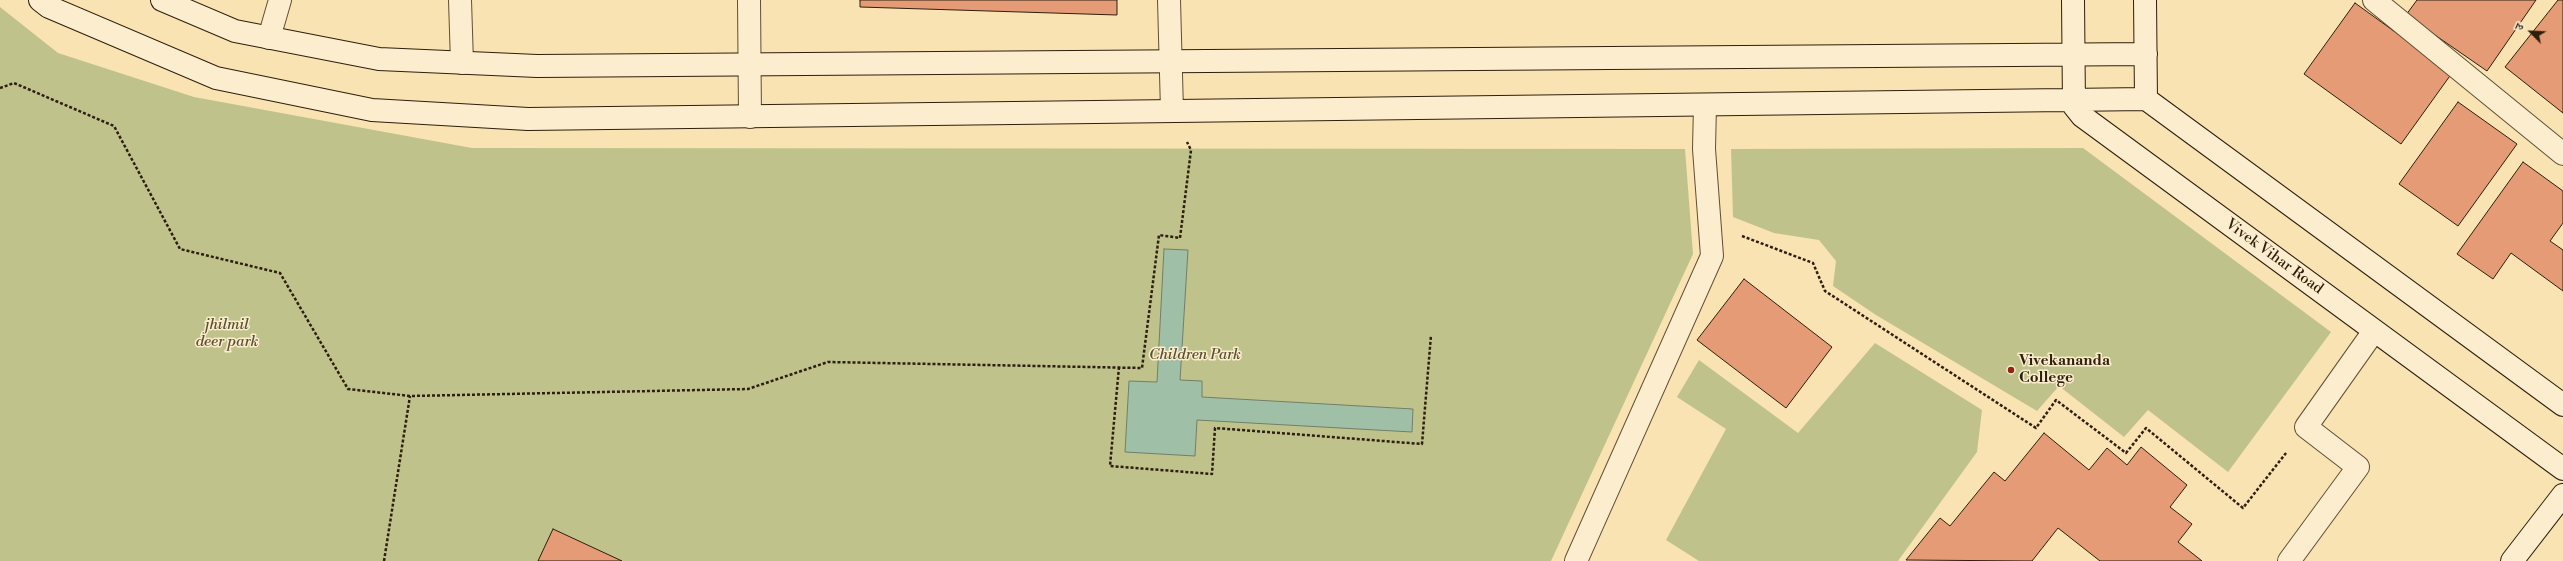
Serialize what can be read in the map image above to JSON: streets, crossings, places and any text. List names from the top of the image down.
{
  "streets": {
    "street": ["Vivek Vihar Road"]
  },
  "parks": ["jhilmil deer park", "Children Park"],
  "places": ["Vivekananda College"],
  "north": "top left"
}
